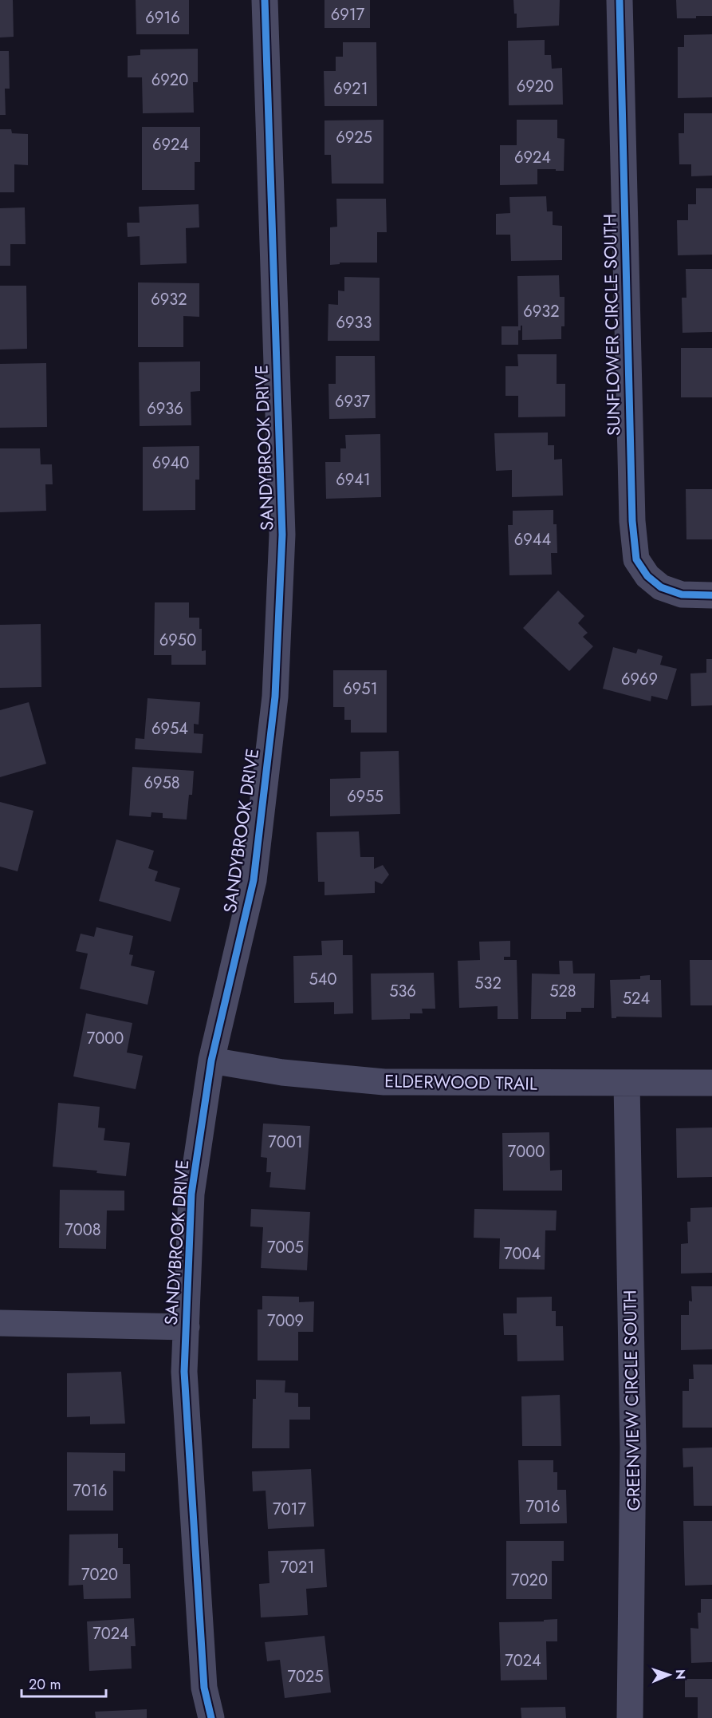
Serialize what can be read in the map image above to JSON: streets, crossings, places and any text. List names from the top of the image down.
{
  "streets": {
    "street": [
      "SUNFLOWER CIRCLE SOUTH",
      "SANDYBROOK DRIVE",
      "ELDERWOOD TRAIL",
      "GREENVIEW CIRCLE SOUTH"
    ]
  },
  "crossings": [
    ["SANDYBROOK DRIVE", "ELDERWOOD TRAIL"],
    ["ELDERWOOD TRAIL", "GREENVIEW CIRCLE SOUTH"]
  ],
  "house_numbers": [
    "6917",
    "6916",
    "6920",
    "6920",
    "6921",
    "6925",
    "6924",
    "6924",
    "6932",
    "6932",
    "6933",
    "6937",
    "6936",
    "6940",
    "6941",
    "6944",
    "6950",
    "6969",
    "6951",
    "6954",
    "6958",
    "6955",
    "540",
    "532",
    "536",
    "528",
    "524",
    "7000",
    "7001",
    "7000",
    "7008",
    "7005",
    "7004",
    "7009",
    "7016",
    "7016",
    "7017",
    "7021",
    "7020",
    "7020",
    "7024",
    "7024",
    "7025"
  ],
  "scale_bar": "20 m",
  "north": "right"
}
